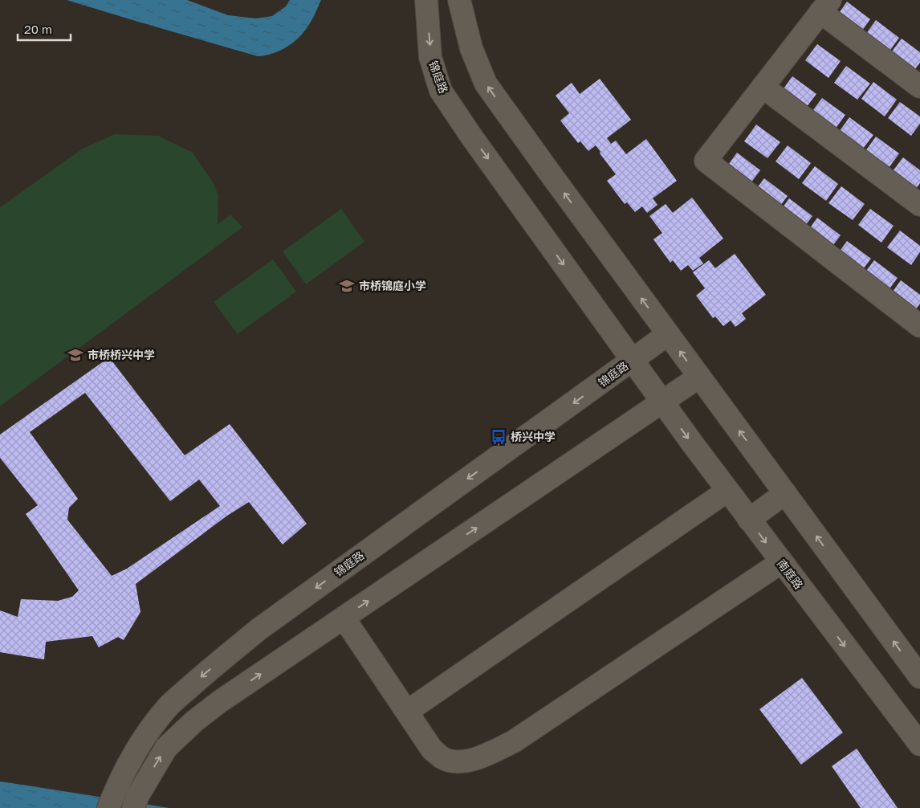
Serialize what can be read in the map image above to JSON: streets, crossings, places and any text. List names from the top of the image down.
{
  "streets": {
    "street": ["锦庭路", "南庭路"]
  },
  "crossings": [
    ["锦庭路", "南庭路"]
  ],
  "places": {
    "school or university": ["市桥锦庭小学", "市桥桥兴中学"],
    "bus stop": ["桥兴中学"]
  },
  "scale_bar": "20 m"
}
